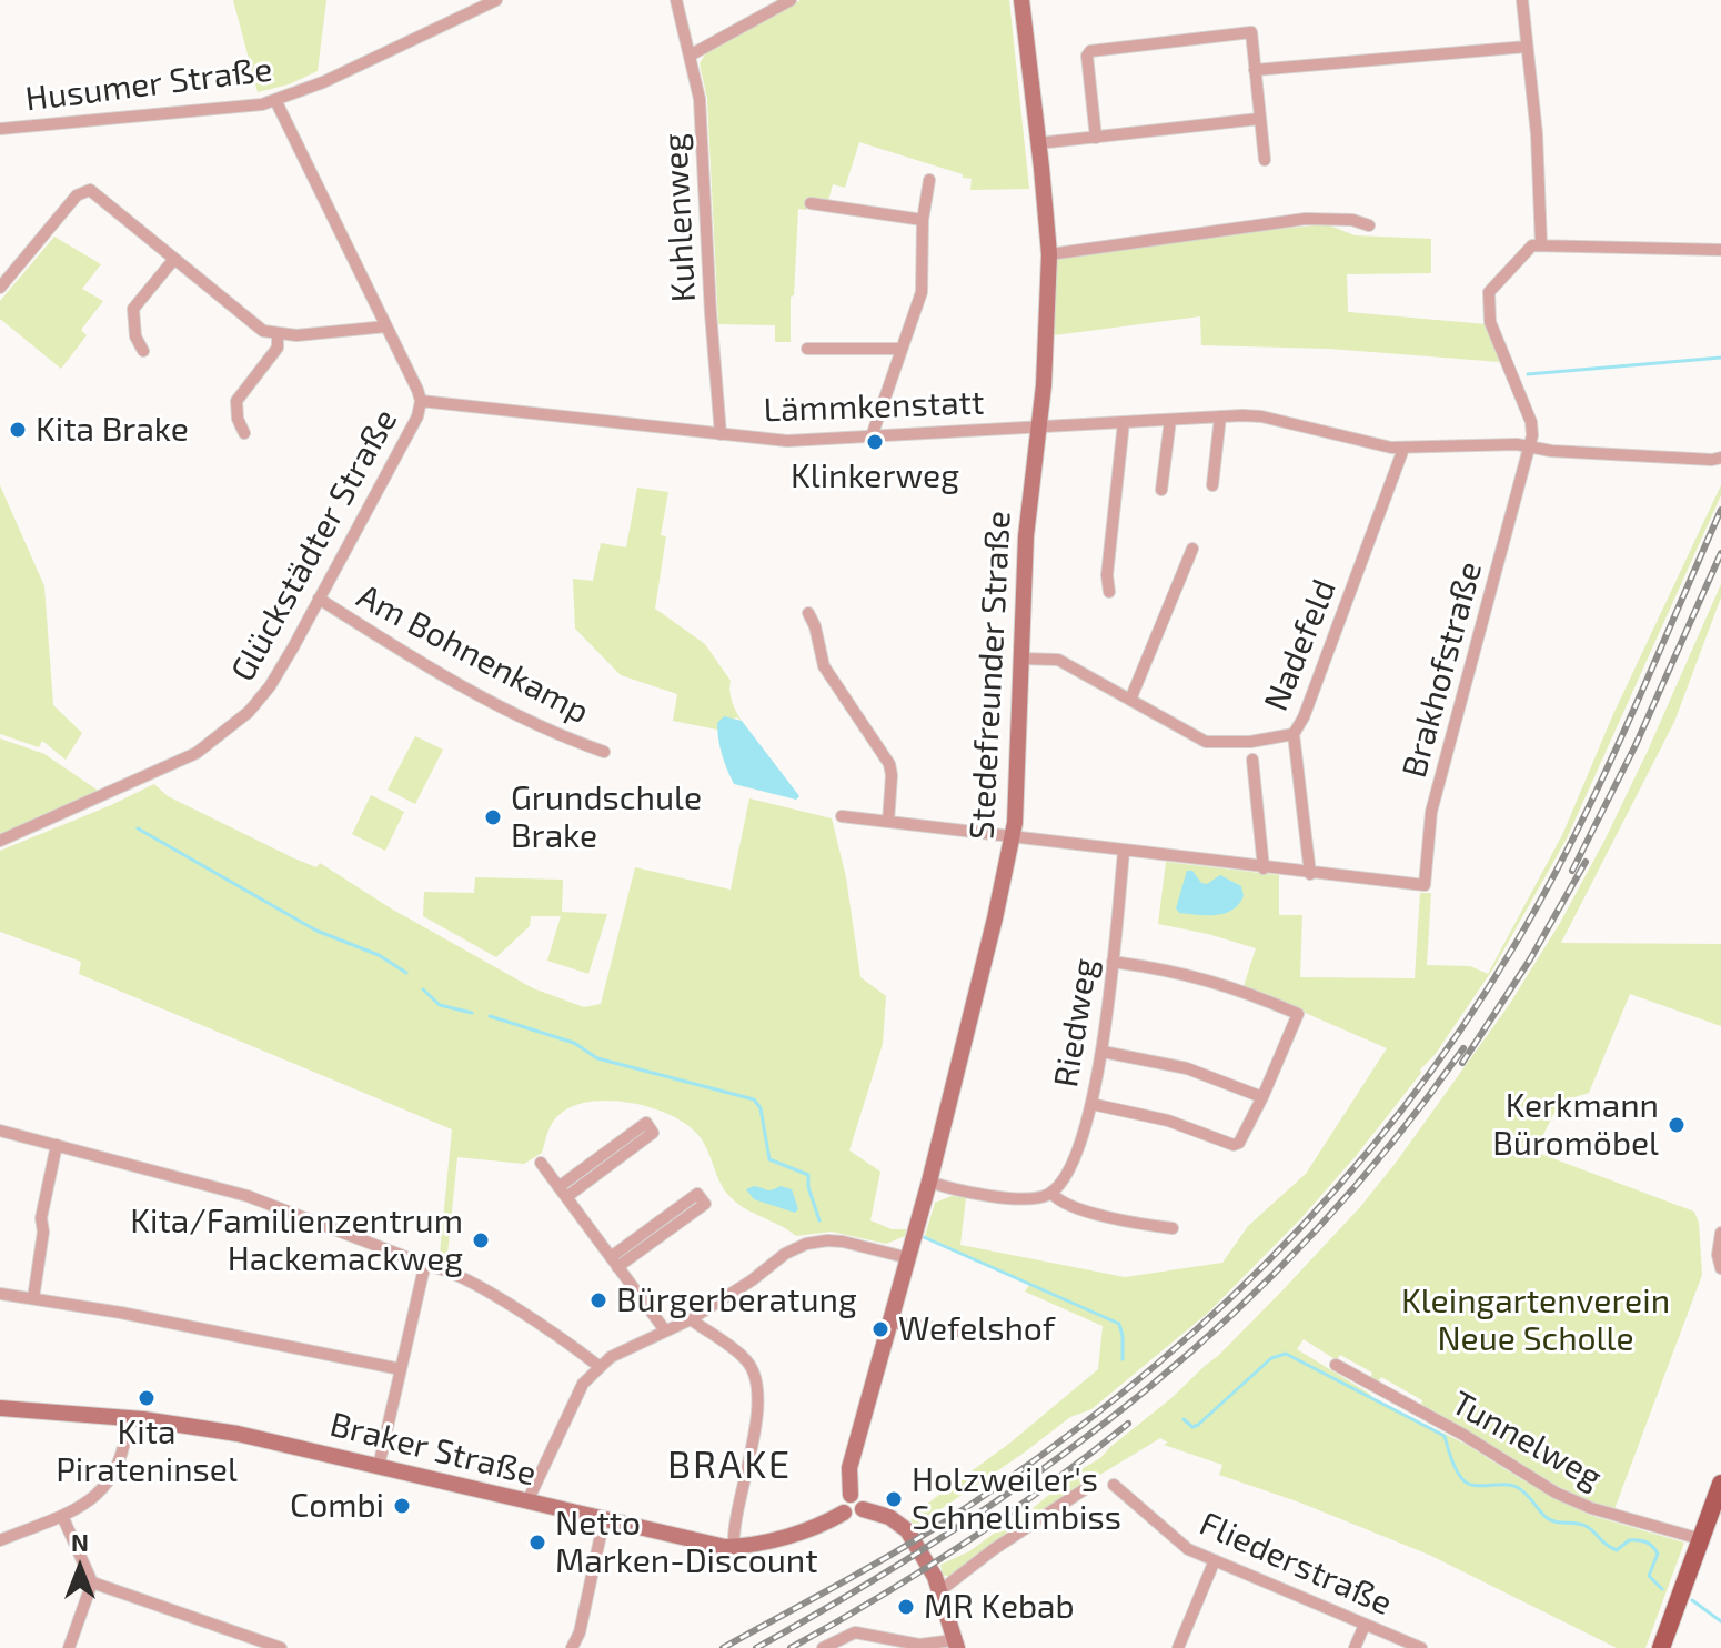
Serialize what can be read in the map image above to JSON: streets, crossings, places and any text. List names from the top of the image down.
{
  "streets": {
    "street": [
      "Husumer Straße",
      "Kuhlenweg",
      "Lämmkenstatt",
      "Glückstädter Straße",
      "Nadefeld",
      "Am Bohnenkamp",
      "Brakhofstraße",
      "Stedefreunder Straße",
      "Riedweg",
      "Tunnelweg",
      "Braker Straße",
      "Fliederstraße"
    ]
  },
  "crossings": [
    ["Husumer Straße", "Glückstädter Straße"],
    ["Kuhlenweg", "Lämmkenstatt"],
    ["Lämmkenstatt", "Glückstädter Straße"],
    ["Lämmkenstatt", "Nadefeld"],
    ["Lämmkenstatt", "Brakhofstraße"],
    ["Lämmkenstatt", "Stedefreunder Straße"],
    ["Glückstädter Straße", "Am Bohnenkamp"],
    ["Nadefeld", "Stedefreunder Straße"],
    ["Brakhofstraße", "Stedefreunder Straße"],
    ["Brakhofstraße", "Riedweg"],
    ["Stedefreunder Straße", "Braker Straße"]
  ],
  "districts": ["BRAKE"],
  "parks": ["Kleingartenverein Neue Scholle"],
  "places": [
    "Kita Brake",
    "Klinkerweg",
    "Grundschule Brake",
    "Kerkmann Büromöbel",
    "Kita/Familienzentrum Hackemackweg",
    "Bürgerberatung",
    "Wefelshof",
    "Kita Pirateninsel",
    "Holzweiler's Schnellimbiss",
    "Combi",
    "Netto Marken-Discount",
    "MR Kebab"
  ],
  "north": "top"
}
